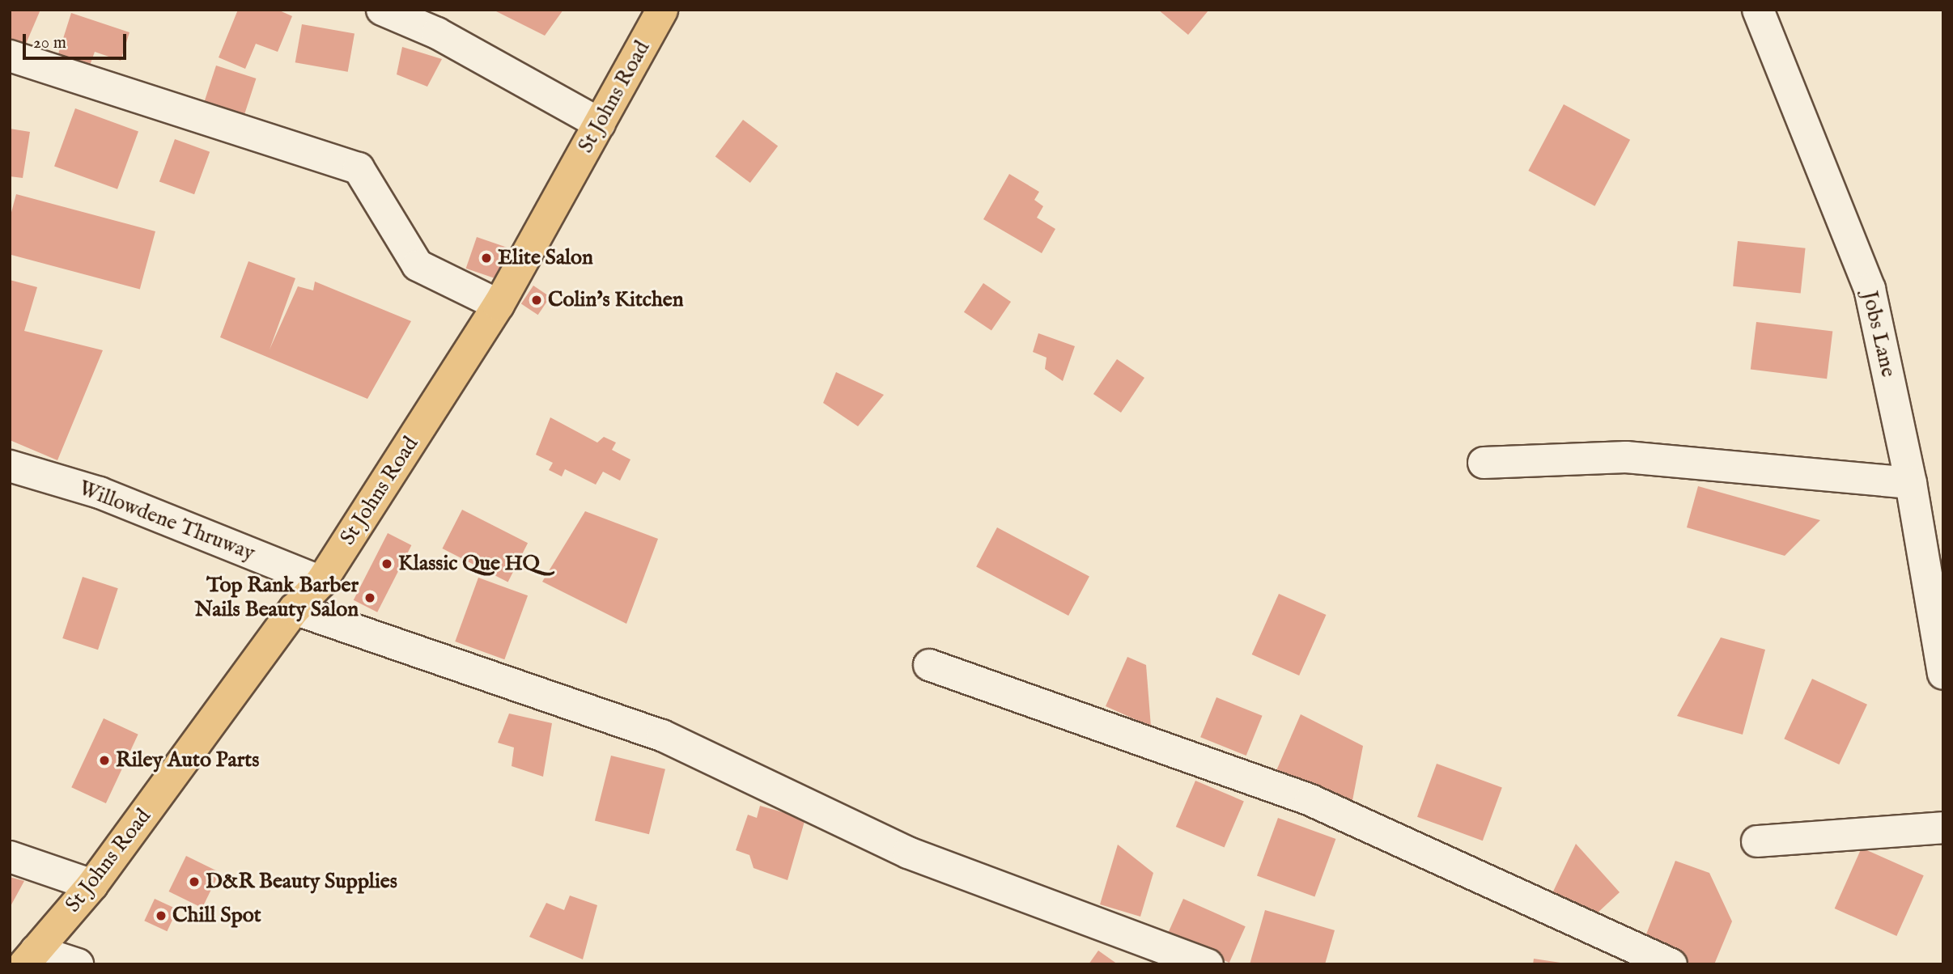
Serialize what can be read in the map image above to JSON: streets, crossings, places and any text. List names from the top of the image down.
{
  "streets": {
    "main road": ["St Johns Road"],
    "street": ["Jobs Lane", "Willowdene Thruway"]
  },
  "crossings": [
    ["St Johns Road", "Willowdene Thruway"]
  ],
  "places": [
    "Elite Salon",
    "Colin's Kitchen",
    "Klassic Que HQ",
    "Top Rank Barber Nails Beauty Salon",
    "Riley Auto Parts",
    "D&R Beauty Supplies",
    "Chill Spot"
  ],
  "scale_bar": "20 m"
}
